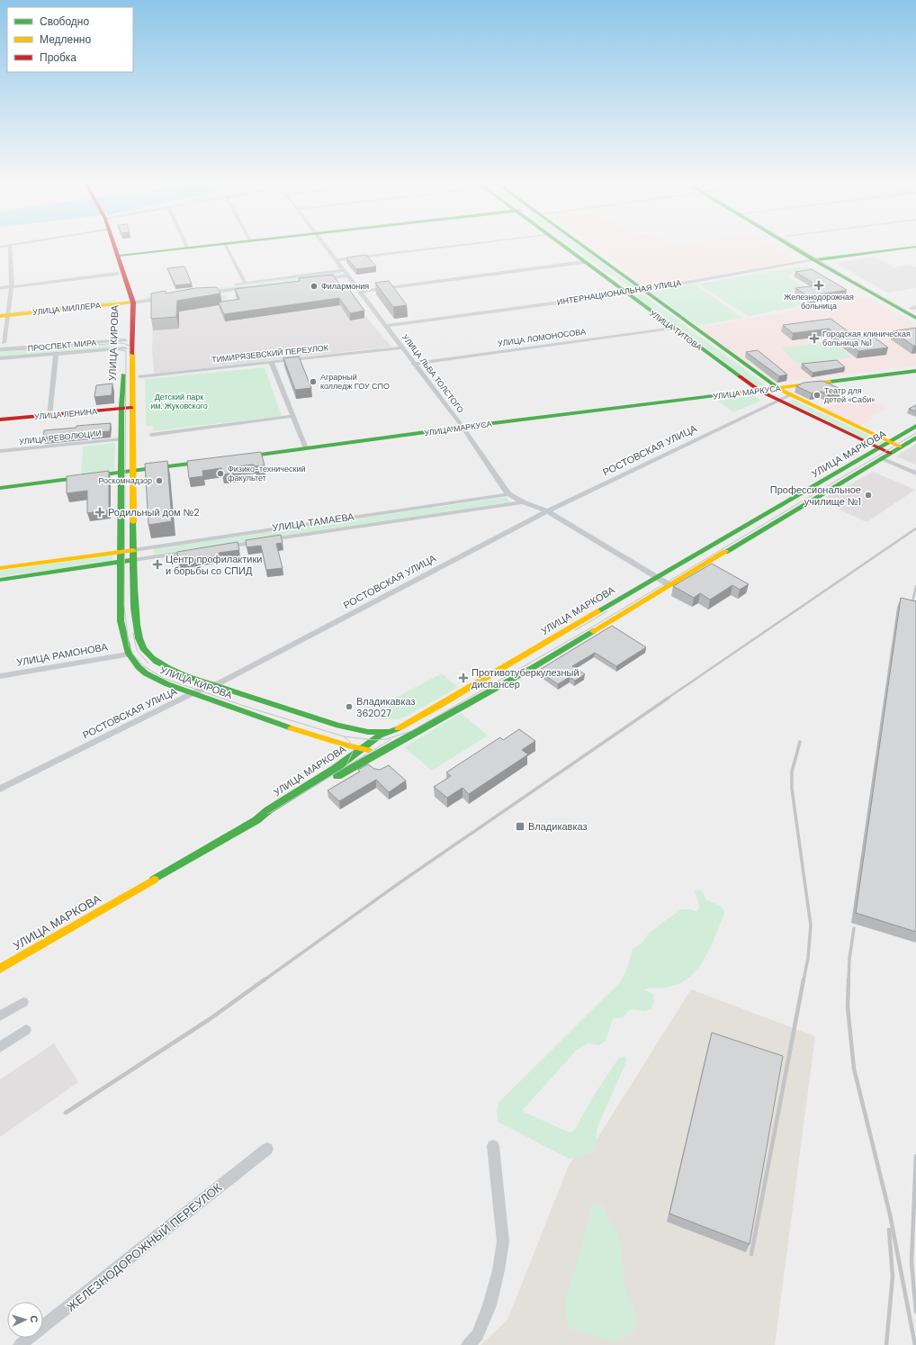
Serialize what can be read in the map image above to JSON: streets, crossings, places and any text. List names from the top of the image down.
{
  "streets": {
    "main road": [
      "ИНТЕРНАЦИОНАЛЬНАЯ УЛИЦА",
      "УЛИЦА МИЛЛЕРА",
      "УЛИЦА ТИТОВА",
      "УЛИЦА КИРОВА",
      "УЛИЦА МАРКУСА",
      "УЛИЦА ЛЕНИНА",
      "УЛИЦА МАРКОВА",
      "УЛИЦА ТАМАЕВА"
    ],
    "street": [
      "УЛИЦА ЛОМОНОСОВА",
      "ПРОСПЕКТ МИРА",
      "ТИМИРЯЗЕВСКИЙ ПЕРЕУЛОК",
      "УЛИЦА ЛЬВА ТОЛСТОГО",
      "УЛИЦА РЕВОЛЮЦИИ",
      "РОСТОВСКАЯ УЛИЦА",
      "УЛИЦА РАМОНОВА",
      "ЖЕЛЕЗНОДОРОЖНЫЙ ПЕРЕУЛОК"
    ]
  },
  "crossings": [
    ["ИНТЕРНАЦИОНАЛЬНАЯ УЛИЦА", "УЛИЦА ТИТОВА"],
    ["ИНТЕРНАЦИОНАЛЬНАЯ УЛИЦА", "УЛИЦА ЛЬВА ТОЛСТОГО"],
    ["УЛИЦА МИЛЛЕРА", "УЛИЦА КИРОВА"],
    ["УЛИЦА ТИТОВА", "УЛИЦА ЛОМОНОСОВА"],
    ["УЛИЦА ТИТОВА", "УЛИЦА МАРКУСА"],
    ["УЛИЦА ТИТОВА", "РОСТОВСКАЯ УЛИЦА"],
    ["УЛИЦА ТИТОВА", "УЛИЦА МАРКОВА"],
    ["УЛИЦА ЛОМОНОСОВА", "УЛИЦА ЛЬВА ТОЛСТОГО"],
    ["УЛИЦА КИРОВА", "ПРОСПЕКТ МИРА"],
    ["УЛИЦА КИРОВА", "УЛИЦА ЛЕНИНА"],
    ["УЛИЦА КИРОВА", "УЛИЦА РЕВОЛЮЦИИ"],
    ["УЛИЦА КИРОВА", "РОСТОВСКАЯ УЛИЦА"],
    ["УЛИЦА КИРОВА", "УЛИЦА МАРКОВА"],
    ["УЛИЦА КИРОВА", "УЛИЦА ТАМАЕВА"],
    ["УЛИЦА КИРОВА", "УЛИЦА РАМОНОВА"],
    ["ТИМИРЯЗЕВСКИЙ ПЕРЕУЛОК", "УЛИЦА ЛЬВА ТОЛСТОГО"],
    ["УЛИЦА ЛЬВА ТОЛСТОГО", "УЛИЦА МАРКУСА"],
    ["УЛИЦА ЛЬВА ТОЛСТОГО", "РОСТОВСКАЯ УЛИЦА"],
    ["УЛИЦА ЛЬВА ТОЛСТОГО", "УЛИЦА МАРКОВА"],
    ["УЛИЦА ЛЬВА ТОЛСТОГО", "УЛИЦА ТАМАЕВА"]
  ],
  "parks": ["Детский парк им. Жуковского"],
  "places": {
    "health": [
      "Железнодорожная больница",
      "Городская клиническая больница №1",
      "Родильный дом №2",
      "Центр профилактики и борьбы со СПИД",
      "Противотуберкулезный диспансер"
    ],
    "other": [
      "Филармония",
      "Аграрный колледж ГОУ СПО",
      "Театр для детей «Саби»",
      "Физико-технический факультет",
      "Роскомнадзор",
      "Профессиональное училище №1",
      "Владикавказ 362027"
    ],
    "transit": ["Владикавказ"]
  },
  "legend": ["Свободно", "Медленно", "Пробка"],
  "north": "right"
}
